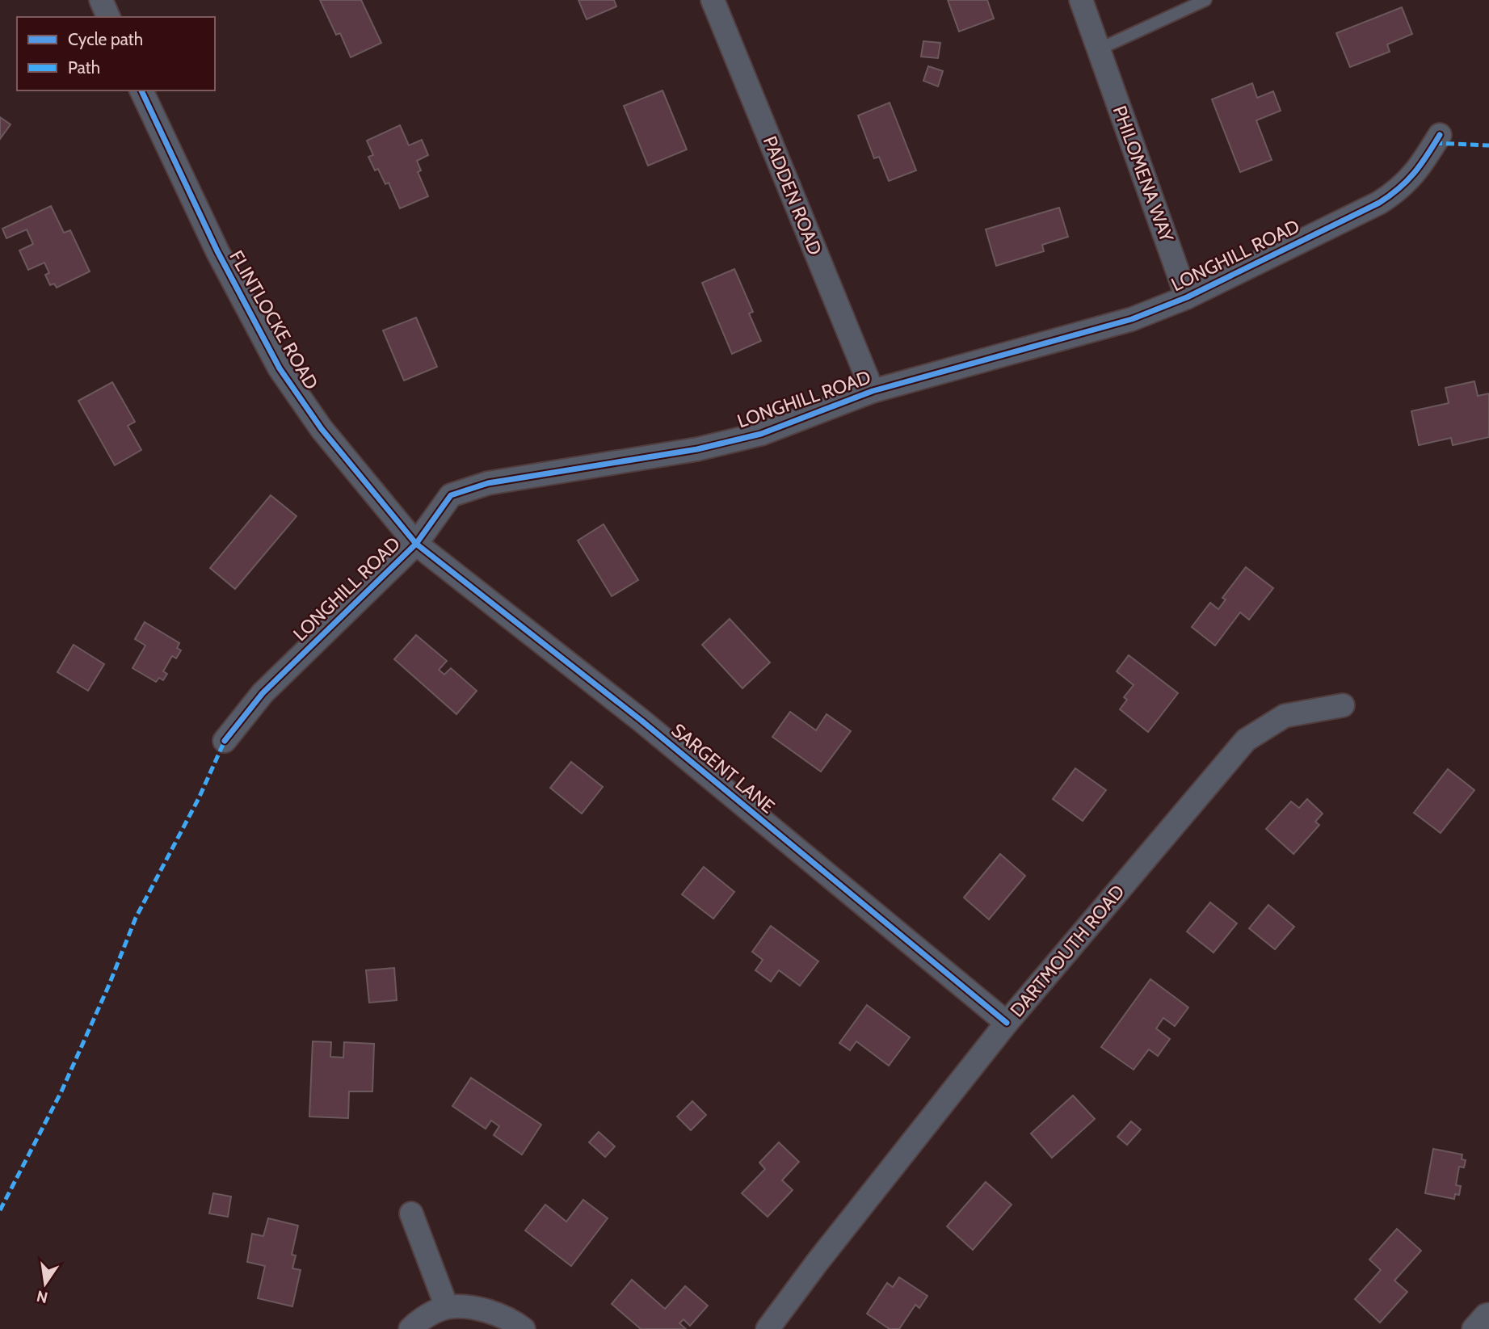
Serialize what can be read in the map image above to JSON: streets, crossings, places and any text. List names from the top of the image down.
{
  "streets": {
    "street": [
      "PHILOMENA WAY",
      "PADDEN ROAD",
      "LONGHILL ROAD",
      "FLINTLOCKE ROAD",
      "SARGENT LANE",
      "DARTMOUTH ROAD"
    ]
  },
  "crossings": [
    ["PHILOMENA WAY", "LONGHILL ROAD"],
    ["PADDEN ROAD", "LONGHILL ROAD"],
    ["LONGHILL ROAD", "FLINTLOCKE ROAD"],
    ["LONGHILL ROAD", "SARGENT LANE"],
    ["FLINTLOCKE ROAD", "SARGENT LANE"],
    ["SARGENT LANE", "DARTMOUTH ROAD"]
  ],
  "legend": ["Cycle path", "Path"],
  "north": "bottom"
}
